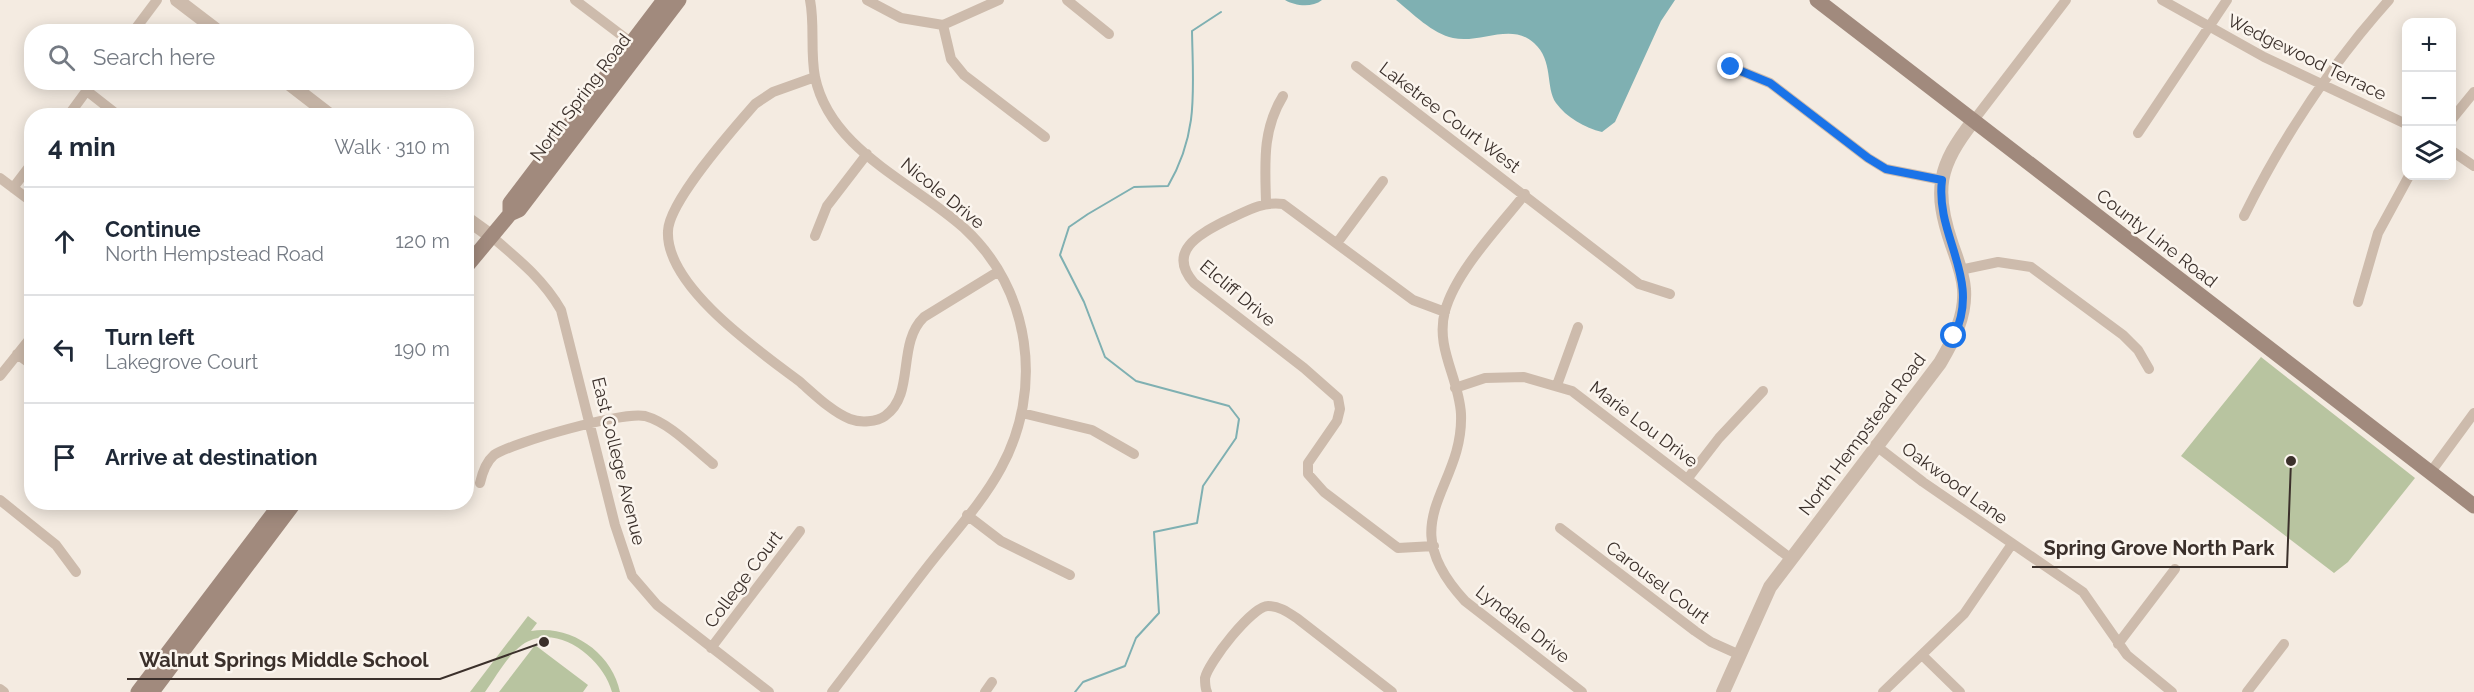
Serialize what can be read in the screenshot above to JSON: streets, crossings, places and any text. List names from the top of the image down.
{
  "streets": {
    "main road": ["North Spring Road", "County Line Road"],
    "street": [
      "Wedgewood Terrace",
      "Laketree Court West",
      "Nicole Drive",
      "Elcliff Drive",
      "Marie Lou Drive",
      "North Hempstead Road",
      "East College Avenue",
      "Oakwood Lane",
      "College Court",
      "Carousel Court",
      "Lyndale Drive"
    ]
  },
  "crossings": [
    ["North Spring Road", "East College Avenue"],
    ["Laketree Court West", "Lyndale Drive"],
    ["County Line Road", "North Hempstead Road"],
    ["Elcliff Drive", "Lyndale Drive"],
    ["Marie Lou Drive", "North Hempstead Road"],
    ["Marie Lou Drive", "Lyndale Drive"],
    ["North Hempstead Road", "Oakwood Lane"],
    ["North Hempstead Road", "Carousel Court"],
    ["East College Avenue", "College Court"]
  ],
  "places": ["Spring Grove North Park", "Walnut Springs Middle School"],
  "page": {
    "map_buttons": ["+", "−"],
    "search": "Search here",
    "heading": ["4 min", "Walk · 310 m"],
    "list": [
      ["Continue", "North Hempstead Road", "120 m"],
      ["Turn left", "Lakegrove Court", "190 m"],
      "Arrive at destination"
    ]
  }
}
